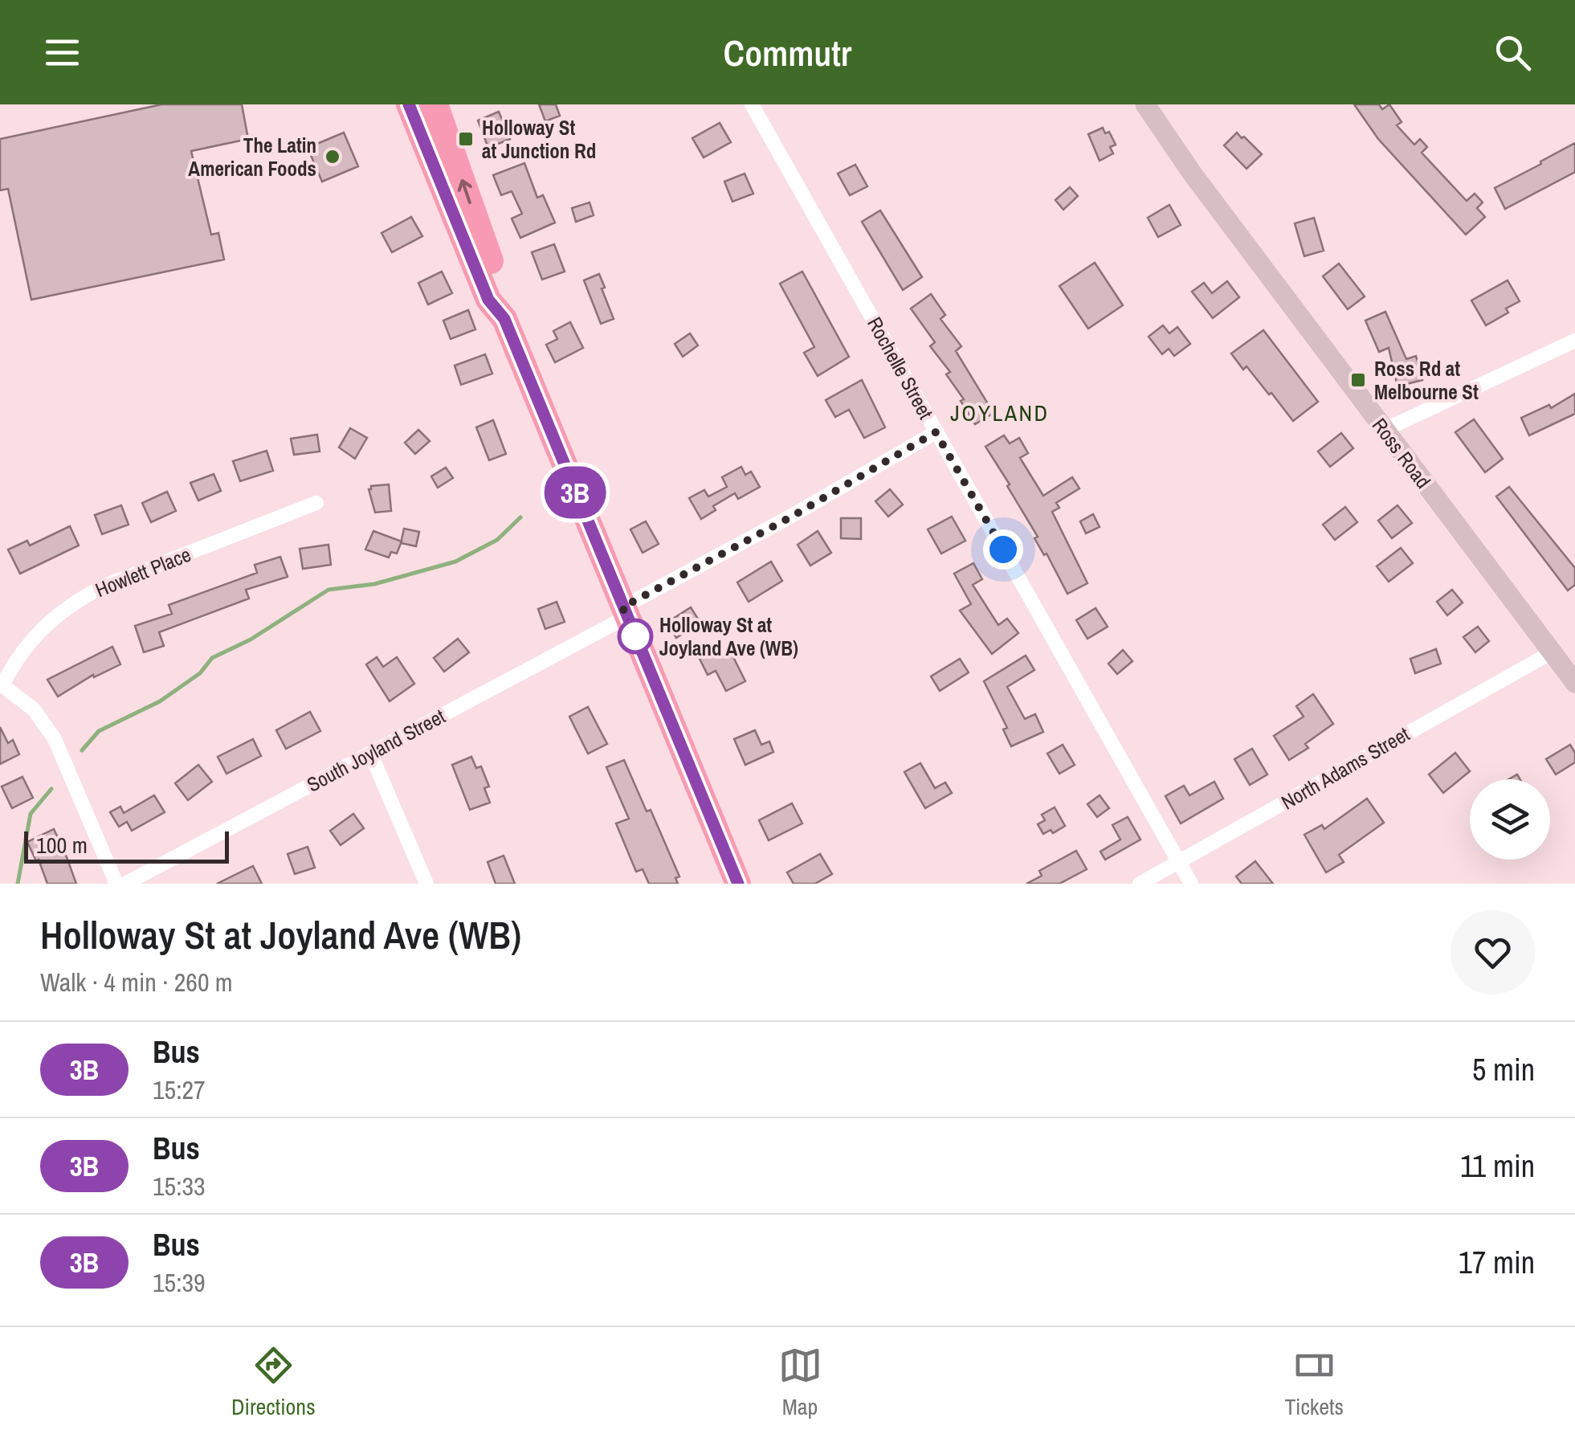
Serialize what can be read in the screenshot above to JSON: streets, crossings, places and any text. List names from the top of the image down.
{
  "streets": {
    "street": [
      "Rochelle Street",
      "Ross Road",
      "Howlett Place",
      "South Joyland Street",
      "North Adams Street"
    ]
  },
  "crossings": [
    ["Rochelle Street", "South Joyland Street"],
    ["Rochelle Street", "North Adams Street"],
    ["Ross Road", "North Adams Street"]
  ],
  "districts": ["JOYLAND"],
  "places": {
    "transit": ["Holloway St at Junction Rd", "Ross Rd at Melbourne St"],
    "other": ["The Latin American Foods", "Holloway St at Joyland Ave (WB)"]
  },
  "lines": ["bus line 3B"],
  "scale_bar": "100 m",
  "page": {
    "header": "Commutr",
    "on_map": "3B",
    "scale": "100 m",
    "heading": ["Holloway St at Joyland Ave (WB)", "Walk · 4 min · 260 m"],
    "list": [
      {
        "mark": "3B",
        "name": "Bus",
        "note": "15:27",
        "value": "5 min"
      },
      {
        "mark": "3B",
        "name": "Bus",
        "note": "15:33",
        "value": "11 min"
      },
      {
        "mark": "3B",
        "name": "Bus",
        "note": "15:39",
        "value": "17 min"
      }
    ],
    "tabs": ["Directions", "Map", "Tickets"]
  }
}
